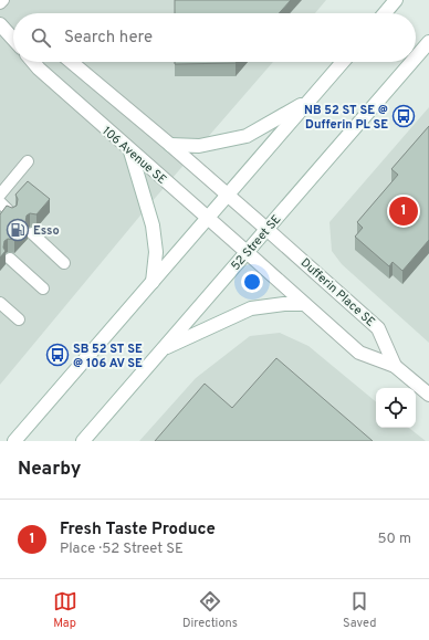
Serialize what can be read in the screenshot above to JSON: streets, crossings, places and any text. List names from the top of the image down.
{
  "streets": {
    "main road": ["106 Avenue SE", "52 Street SE", "Dufferin Place SE"]
  },
  "crossings": [
    ["106 Avenue SE", "52 Street SE"],
    ["106 Avenue SE", "Dufferin Place SE"],
    ["52 Street SE", "Dufferin Place SE"]
  ],
  "places": {
    "bus stop": ["NB 52 ST SE @ Dufferin PL SE", "SB 52 ST SE @ 106 AV SE"],
    "fuel station": ["Esso"]
  },
  "page": {
    "search": "Search here",
    "pins": "1",
    "heading": "Nearby",
    "list": [
      {
        "mark": "1",
        "name": "Fresh Taste Produce",
        "note": "Place · 52 Street SE",
        "value": "50 m"
      }
    ],
    "nav": ["Map", "Directions", "Saved"]
  }
}
